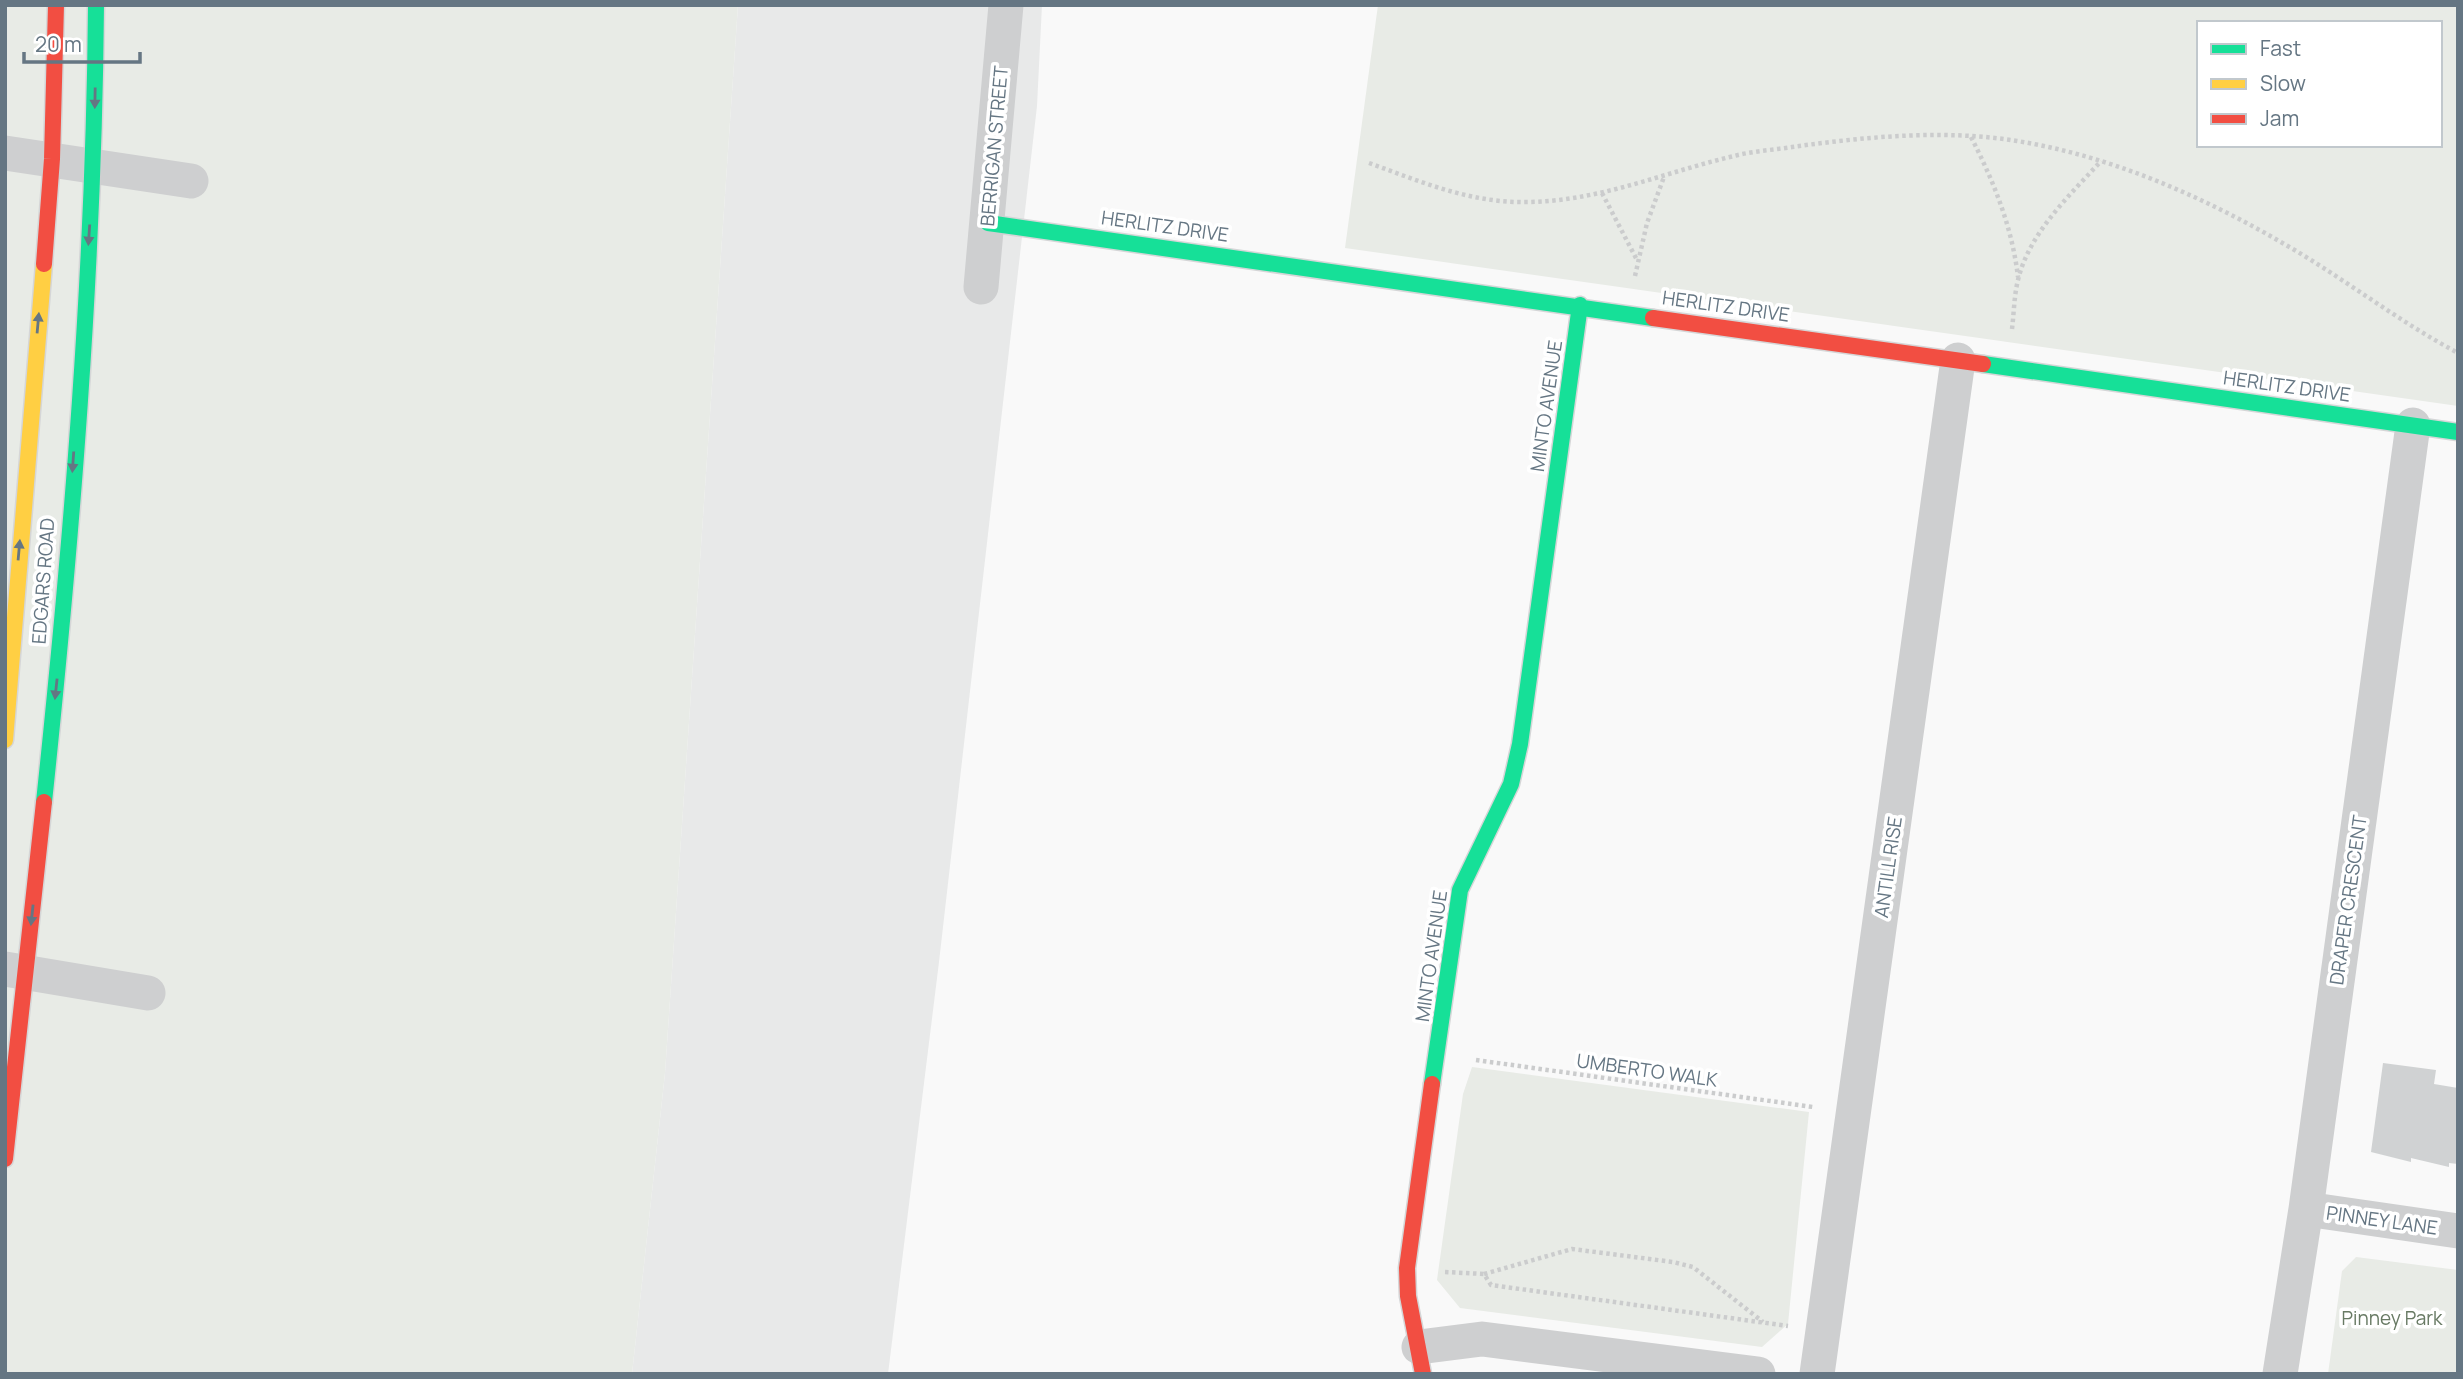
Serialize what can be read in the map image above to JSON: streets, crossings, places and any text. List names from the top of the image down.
{
  "streets": {
    "street": [
      "BERRIGAN STREET",
      "HERLITZ DRIVE",
      "MINTO AVENUE",
      "EDGARS ROAD",
      "ANTILL RISE",
      "DRAPER CRESCENT",
      "PINNEY LANE"
    ],
    "path": ["UMBERTO WALK"]
  },
  "crossings": [
    ["BERRIGAN STREET", "HERLITZ DRIVE"],
    ["HERLITZ DRIVE", "MINTO AVENUE"],
    ["HERLITZ DRIVE", "ANTILL RISE"],
    ["HERLITZ DRIVE", "DRAPER CRESCENT"],
    ["DRAPER CRESCENT", "PINNEY LANE"]
  ],
  "parks": ["Pinney Park"],
  "legend": ["Fast", "Slow", "Jam"],
  "scale_bar": "20 m"
}
